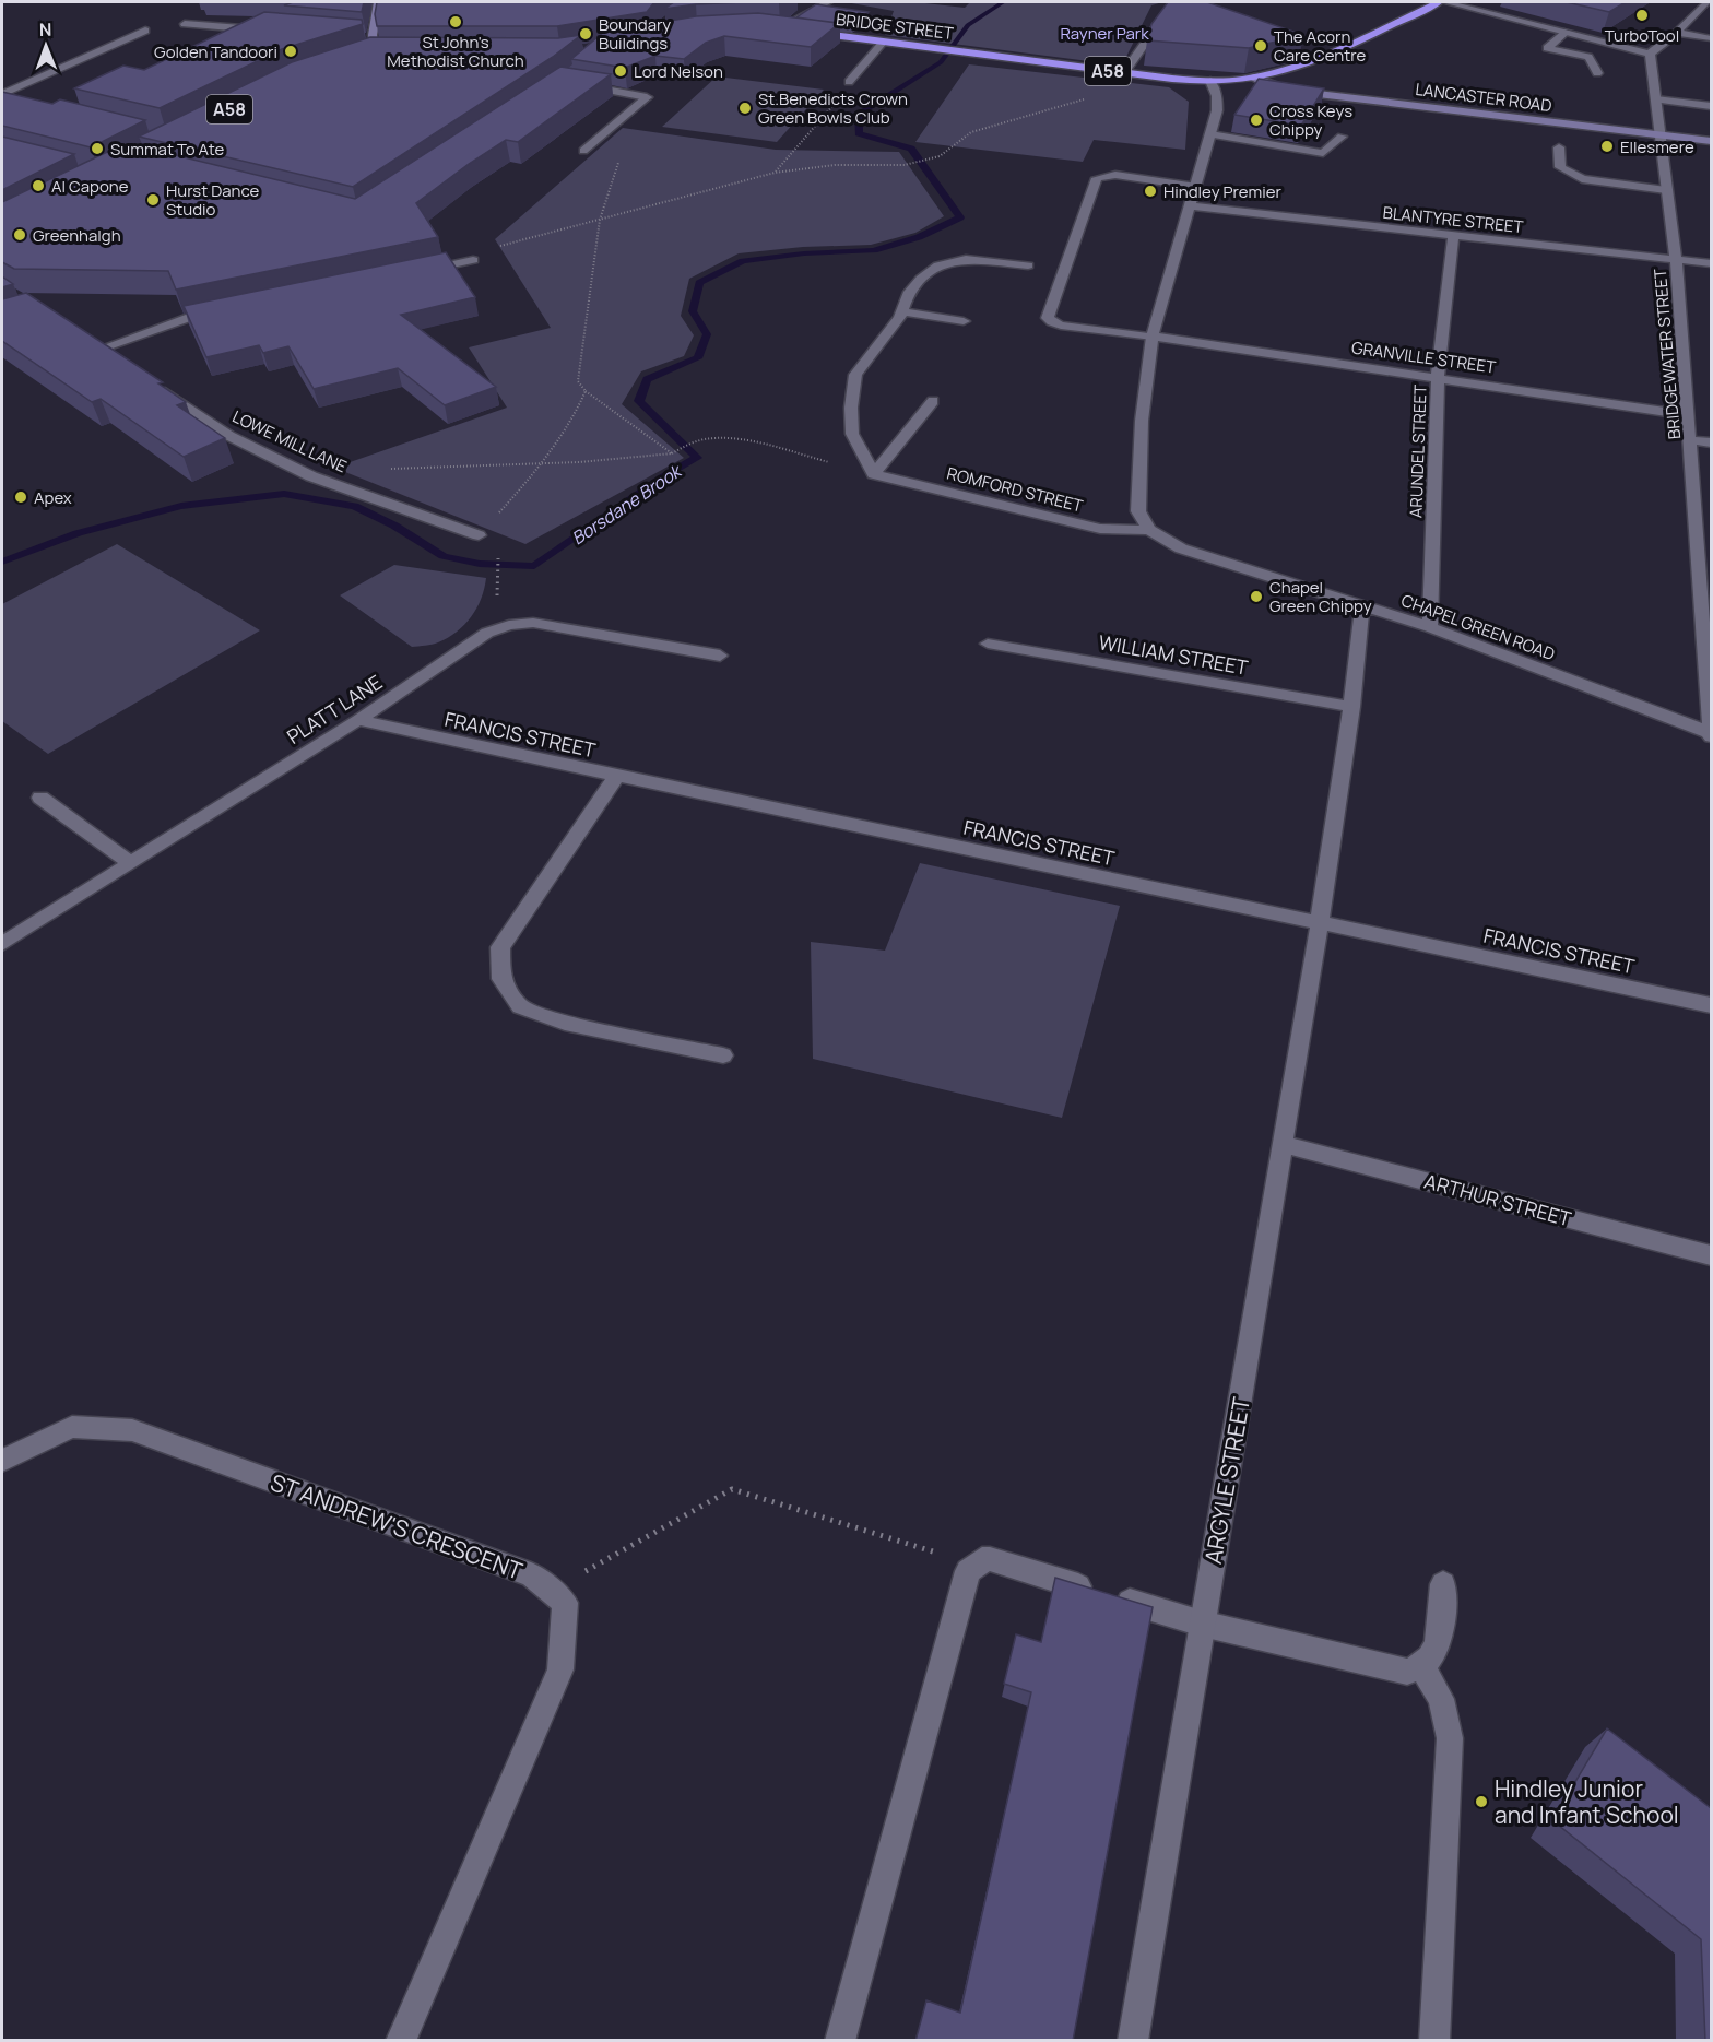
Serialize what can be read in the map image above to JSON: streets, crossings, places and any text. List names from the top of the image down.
{
  "streets": {
    "highway": ["BRIDGE STREET", "A58"],
    "street": [
      "LANCASTER ROAD",
      "BLANTYRE STREET",
      "BRIDGEWATER STREET",
      "GRANVILLE STREET",
      "LOWE MILL LANE",
      "ARUNDEL STREET",
      "ROMFORD STREET",
      "CHAPEL GREEN ROAD",
      "WILLIAM STREET",
      "PLATT LANE",
      "FRANCIS STREET",
      "ARTHUR STREET",
      "ARGYLE STREET",
      "ST ANDREW'S CRESCENT"
    ]
  },
  "crossings": [
    ["BRIDGE STREET", "A58"],
    ["BRIDGE STREET", "LANCASTER ROAD"],
    ["A58", "LANCASTER ROAD"],
    ["LANCASTER ROAD", "BRIDGEWATER STREET"],
    ["BLANTYRE STREET", "BRIDGEWATER STREET"],
    ["BLANTYRE STREET", "ARUNDEL STREET"],
    ["BRIDGEWATER STREET", "GRANVILLE STREET"],
    ["BRIDGEWATER STREET", "CHAPEL GREEN ROAD"],
    ["GRANVILLE STREET", "ARUNDEL STREET"],
    ["ARUNDEL STREET", "CHAPEL GREEN ROAD"],
    ["ROMFORD STREET", "CHAPEL GREEN ROAD"],
    ["CHAPEL GREEN ROAD", "ARGYLE STREET"],
    ["WILLIAM STREET", "ARGYLE STREET"],
    ["PLATT LANE", "FRANCIS STREET"],
    ["FRANCIS STREET", "ARGYLE STREET"],
    ["ARTHUR STREET", "ARGYLE STREET"]
  ],
  "water": ["Borsdane Brook"],
  "parks": ["Rayner Park"],
  "places": [
    "TurboTool",
    "St John's Methodist Church",
    "Boundary Buildings",
    "The Acorn Care Centre",
    "Golden Tandoori",
    "Lord Nelson",
    "St.Benedicts Crown Green Bowls Club",
    "Cross Keys Chippy",
    "Ellesmere",
    "Summat To Ate",
    "Al Capone",
    "Hindley Premier",
    "Hurst Dance Studio",
    "Greenhalgh",
    "Apex",
    "Chapel Green Chippy",
    "Hindley Junior and Infant School"
  ],
  "north": "top"
}
